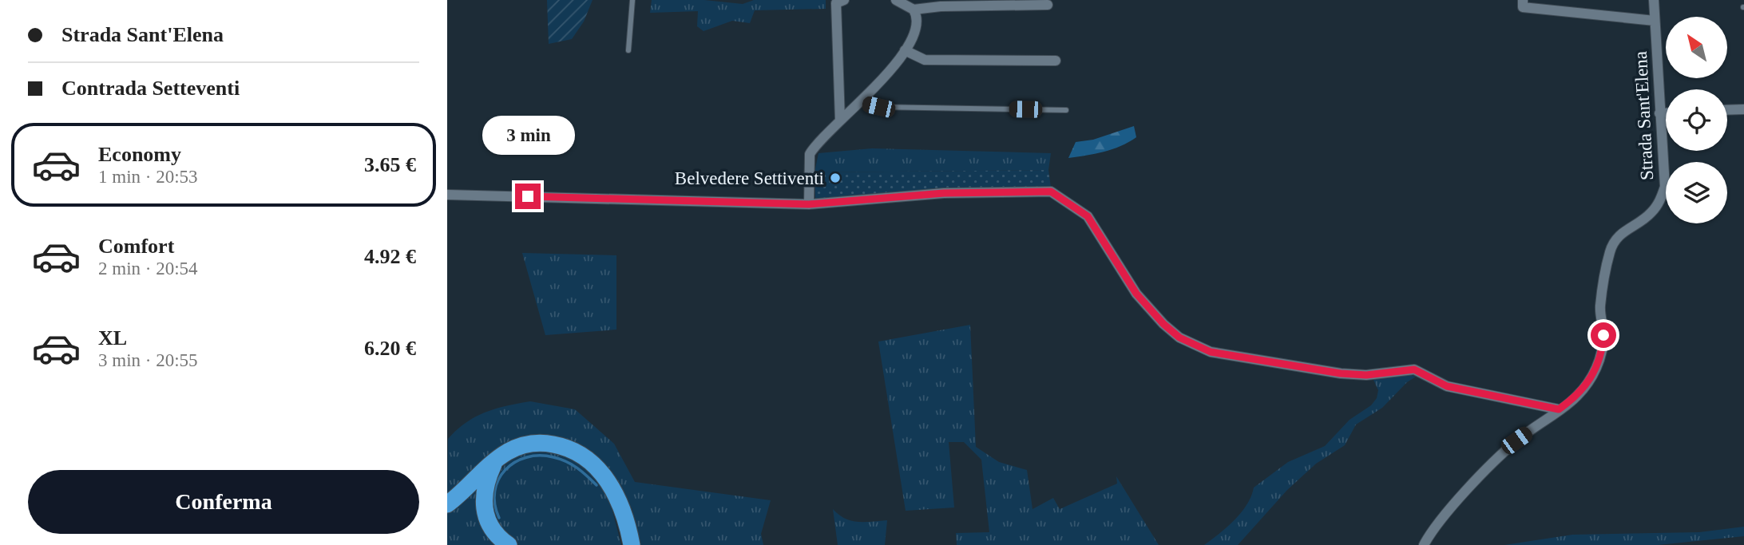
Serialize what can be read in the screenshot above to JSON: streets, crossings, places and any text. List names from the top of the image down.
{
  "streets": {
    "street": ["Strada Sant'Elena"]
  },
  "places": ["Belvedere Settiventi"],
  "north": "top left",
  "page": {
    "banner": ["Strada Sant'Elena", "Contrada Setteventi"],
    "bubble": "3 min",
    "list": [
      {
        "name": "Economy",
        "note": "1 min · 20:53",
        "value": "3.65 €"
      },
      {
        "name": "Comfort",
        "note": "2 min · 20:54",
        "value": "4.92 €"
      },
      {
        "name": "XL",
        "note": "3 min · 20:55",
        "value": "6.20 €"
      }
    ],
    "buttons": "Conferma"
  }
}
